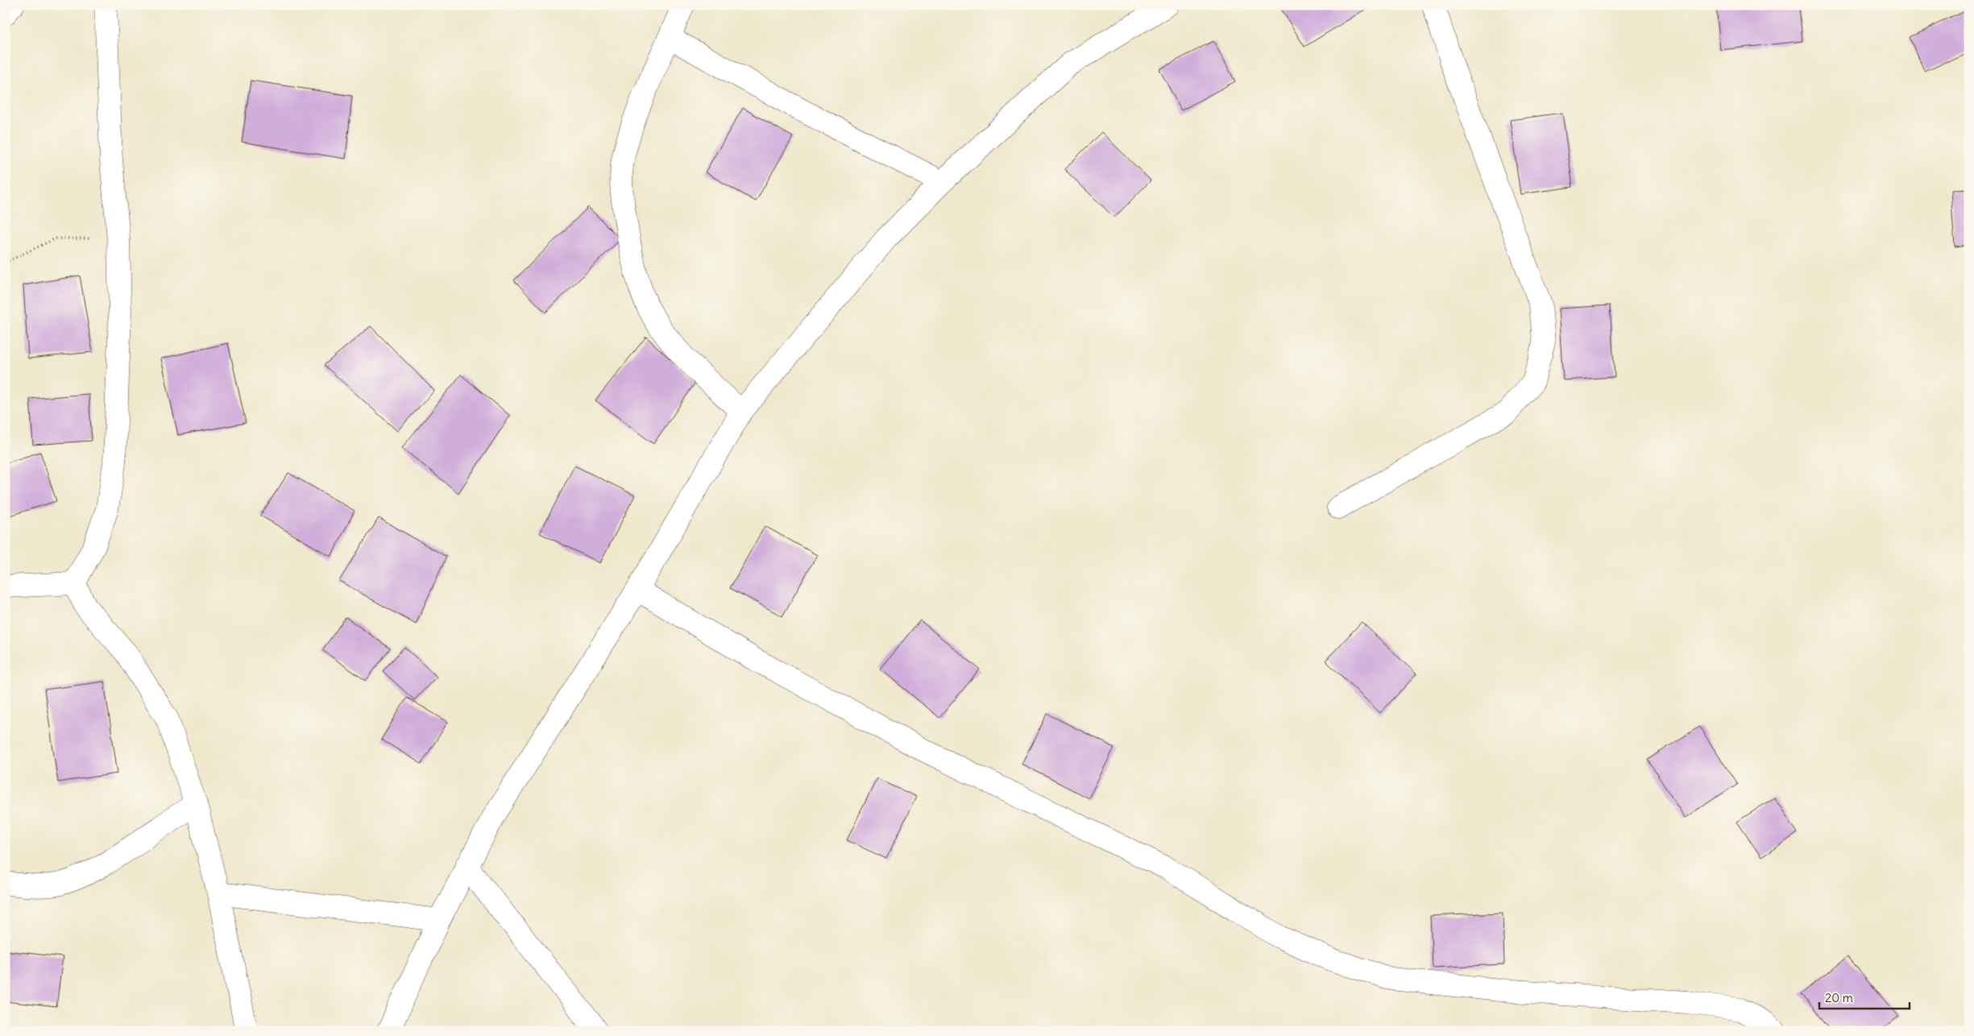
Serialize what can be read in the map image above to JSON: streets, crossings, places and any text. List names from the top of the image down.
{
  "scale_bar": "20 m"
}
